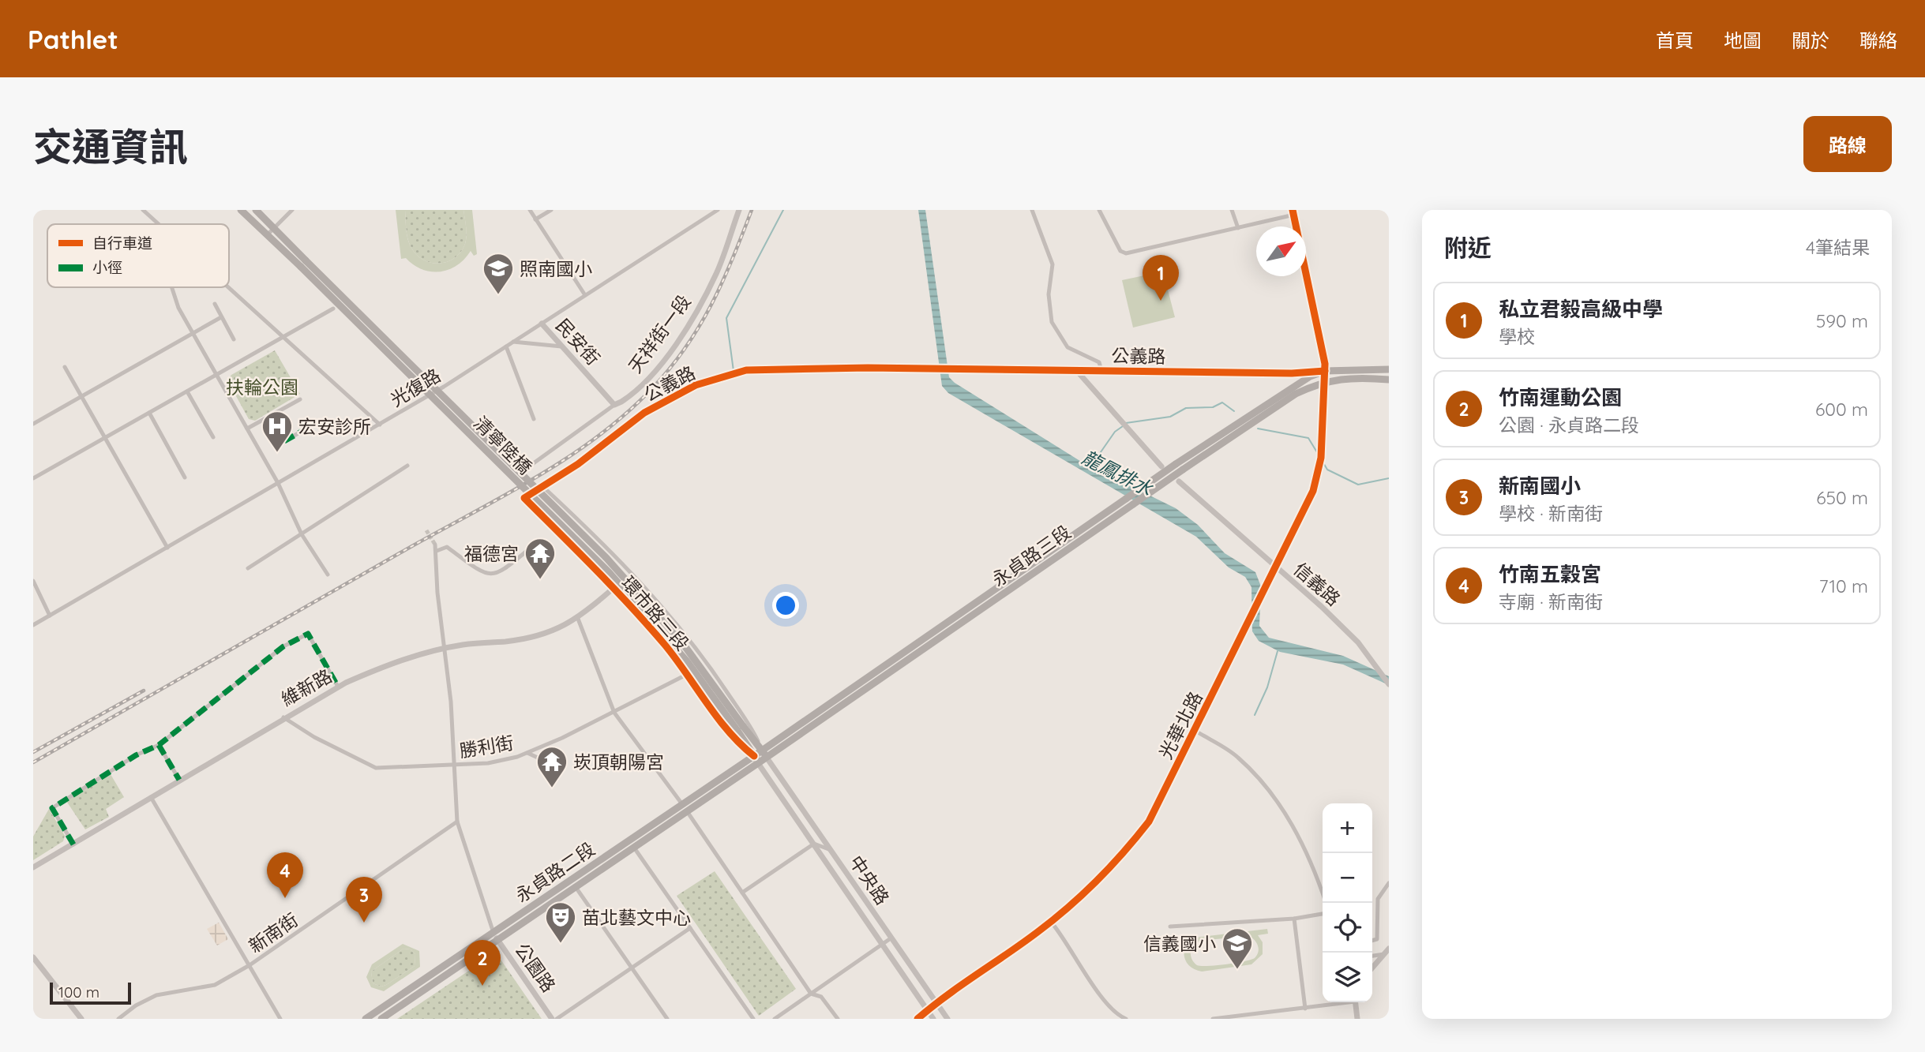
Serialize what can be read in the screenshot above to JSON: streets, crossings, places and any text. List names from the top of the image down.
{
  "streets": {
    "main road": [
      "公義路",
      "清寧陸橋",
      "永貞路三段",
      "永貞路二段"
    ],
    "street": [
      "天祥街一段",
      "民安街",
      "光復路",
      "信義路",
      "環市路三段",
      "維新路",
      "光華北路",
      "勝利街",
      "中央路",
      "新南街",
      "公園路"
    ]
  },
  "crossings": [
    ["天祥街一段", "民安街"],
    ["民安街", "光復路"],
    ["公義路", "永貞路三段"],
    ["公義路", "環市路三段"],
    ["公義路", "光華北路"],
    ["永貞路三段", "環市路三段"],
    ["永貞路三段", "光華北路"],
    ["永貞路三段", "永貞路二段"],
    ["永貞路三段", "中央路"],
    ["信義路", "光華北路"],
    ["環市路三段", "維新路"],
    ["環市路三段", "勝利街"],
    ["環市路三段", "永貞路二段"],
    ["環市路三段", "中央路"],
    ["維新路", "勝利街"],
    ["光華北路", "中央路"],
    ["永貞路二段", "中央路"],
    ["永貞路二段", "公園路"]
  ],
  "water": ["龍鳳排水"],
  "parks": ["扶輪公園"],
  "places": {
    "school or university": ["照南國小", "信義國小"],
    "hospital": ["宏安診所"],
    "temple": ["福德宮", "崁頂朝陽宮"],
    "theatre": ["苗北藝文中心"]
  },
  "legend": ["自行車道", "小徑"],
  "scale_bar": "100 m",
  "north": "top right",
  "page": {
    "header": "Pathlet",
    "nav": [
      "首頁",
      "地圖",
      "關於",
      "聯絡"
    ],
    "title": "交通資訊",
    "buttons": "路線",
    "heading": ["附近", "4筆結果"],
    "pins": [
      "1",
      "4",
      "3",
      "2"
    ],
    "list": [
      {
        "mark": "1",
        "name": "私立君毅高級中學",
        "note": "學校",
        "value": "590 m"
      },
      {
        "mark": "2",
        "name": "竹南運動公園",
        "note": "公園 · 永貞路二段",
        "value": "600 m"
      },
      {
        "mark": "3",
        "name": "新南國小",
        "note": "學校 · 新南街",
        "value": "650 m"
      },
      {
        "mark": "4",
        "name": "竹南五穀宮",
        "note": "寺廟 · 新南街",
        "value": "710 m"
      }
    ],
    "map_buttons": ["+", "−"],
    "scale": "100 m"
  }
}
